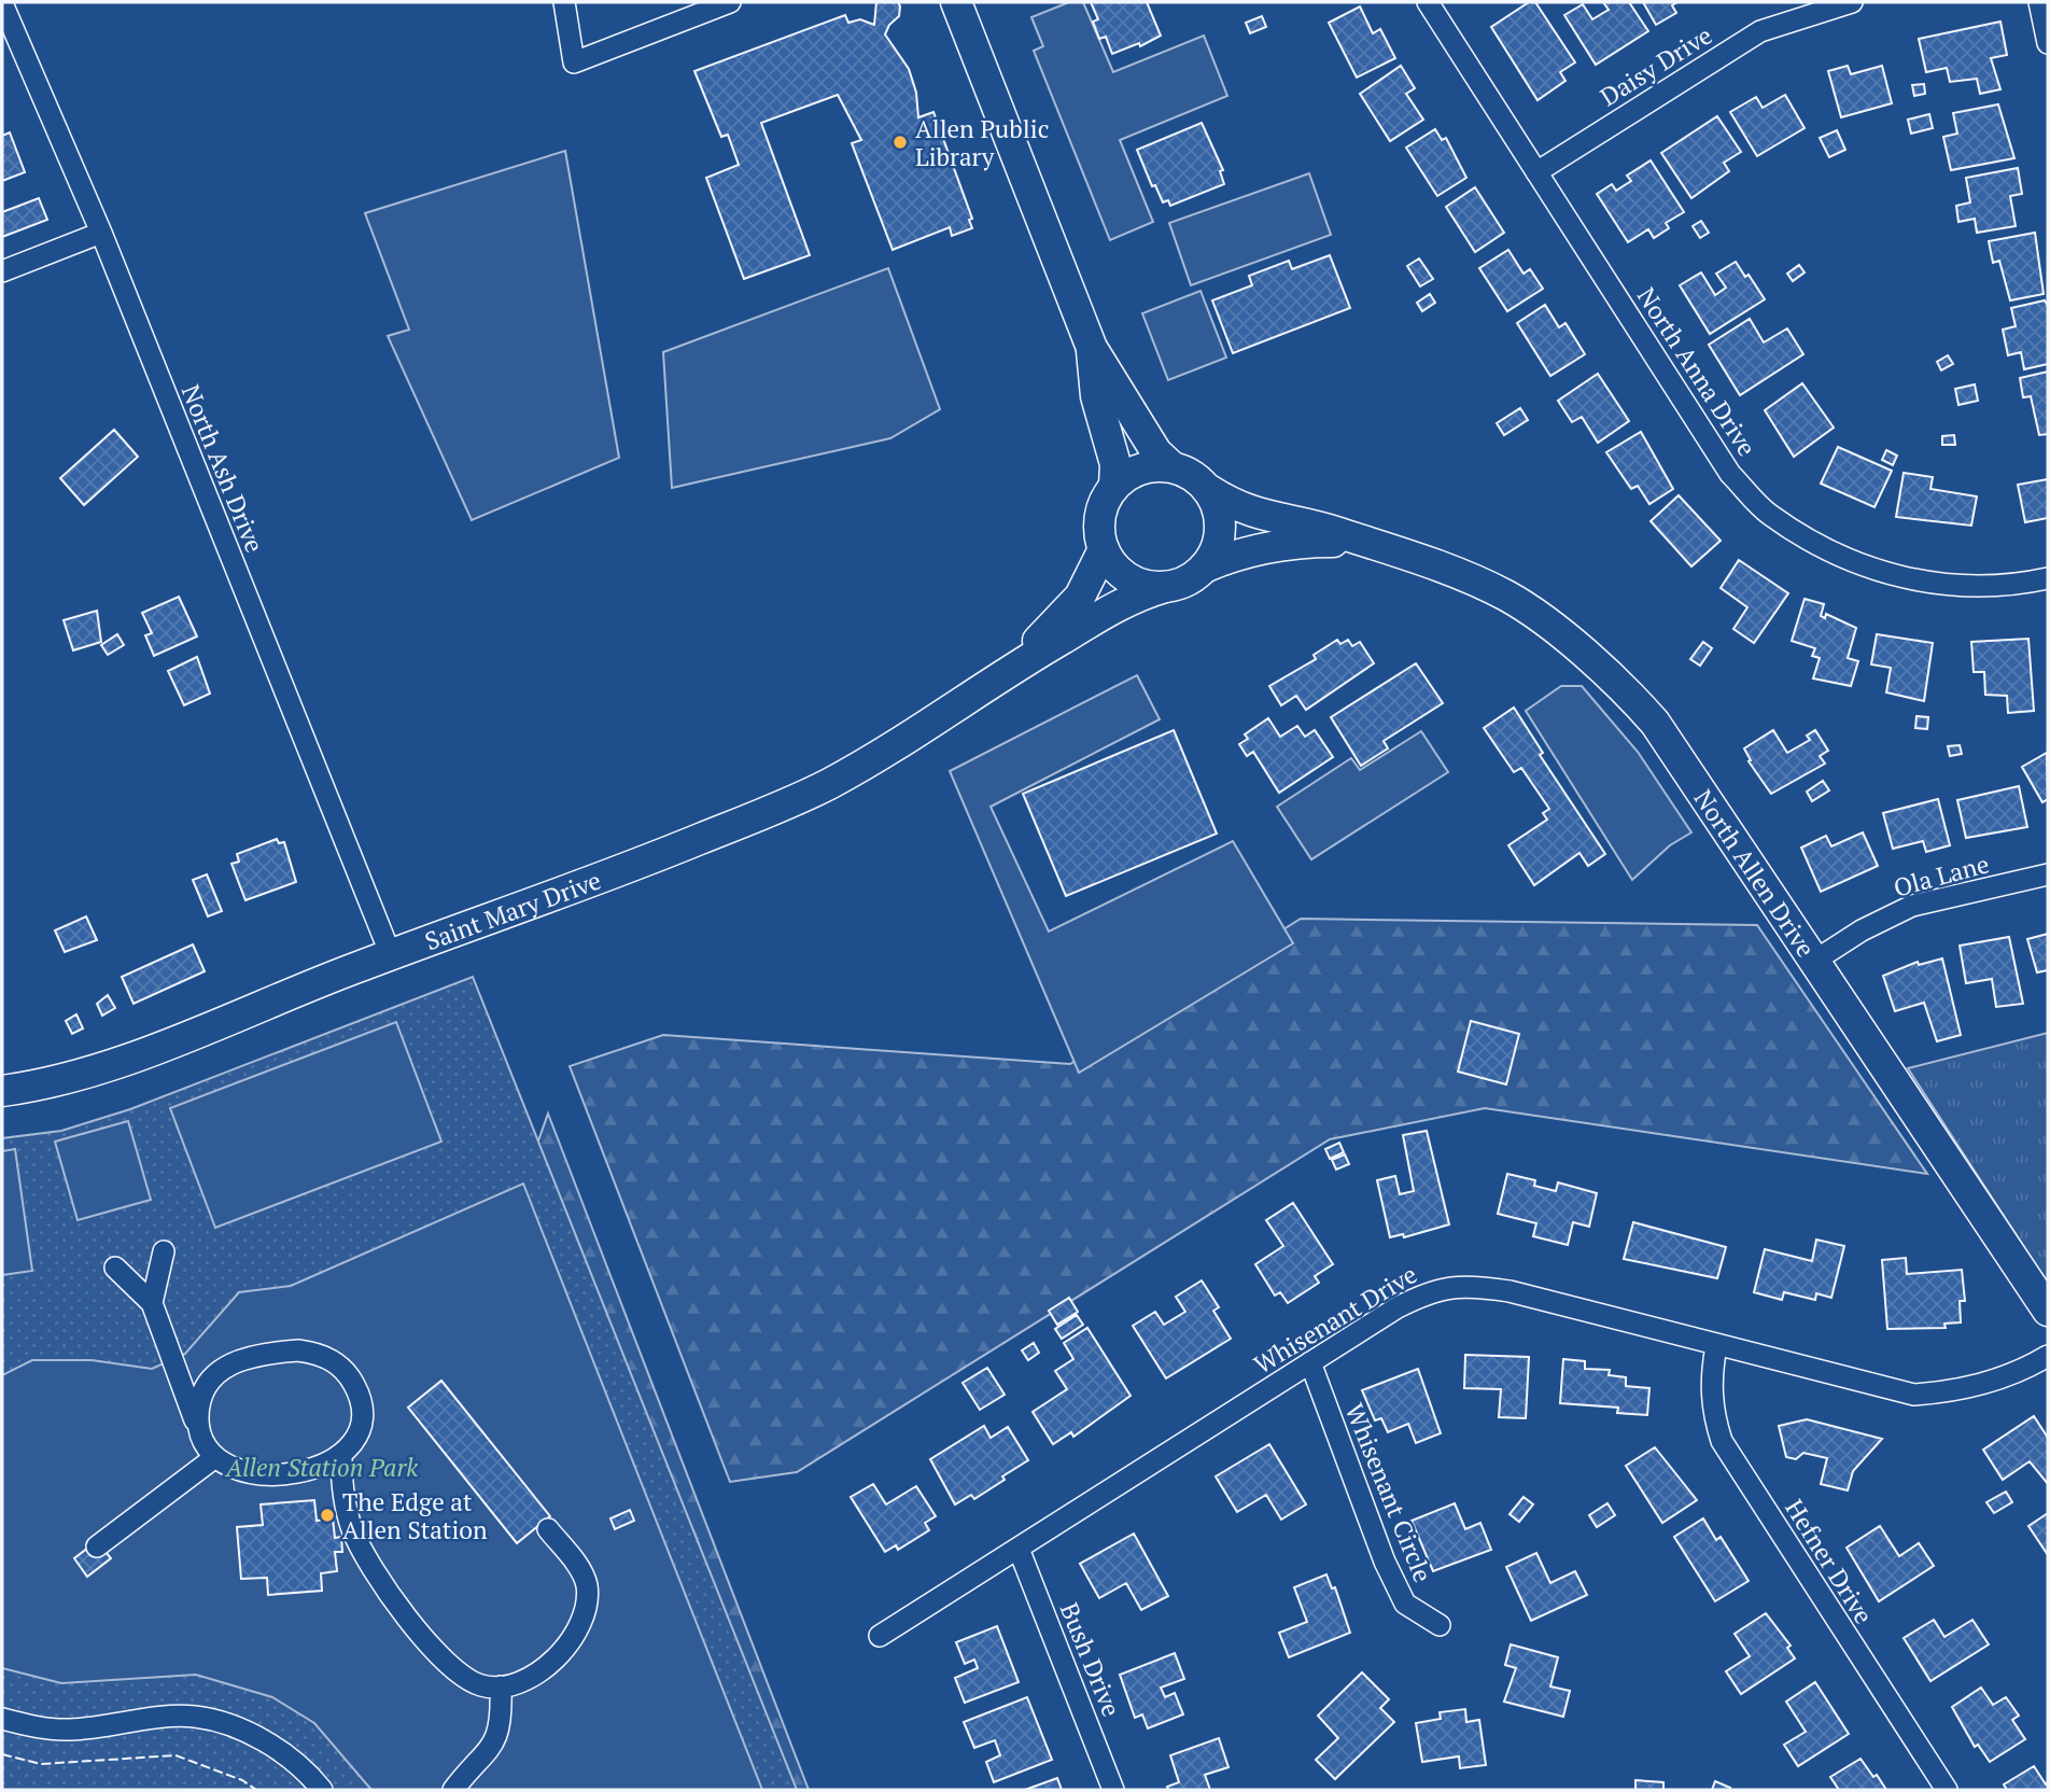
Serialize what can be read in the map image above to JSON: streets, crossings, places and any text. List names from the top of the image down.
{
  "streets": {
    "street": [
      "Daisy Drive",
      "North Anna Drive",
      "North Ash Drive",
      "North Allen Drive",
      "Ola Lane",
      "Saint Mary Drive",
      "Whisenant Drive",
      "Whisenant Circle",
      "Hefner Drive",
      "Bush Drive"
    ]
  },
  "crossings": [
    ["Daisy Drive", "North Anna Drive"],
    ["North Ash Drive", "Saint Mary Drive"],
    ["North Allen Drive", "Ola Lane"],
    ["North Allen Drive", "Saint Mary Drive"],
    ["Whisenant Drive", "Whisenant Circle"],
    ["Whisenant Drive", "Hefner Drive"],
    ["Whisenant Drive", "Bush Drive"]
  ],
  "parks": ["Allen Station Park"],
  "places": ["Allen Public Library", "The Edge at Allen Station"]
}
